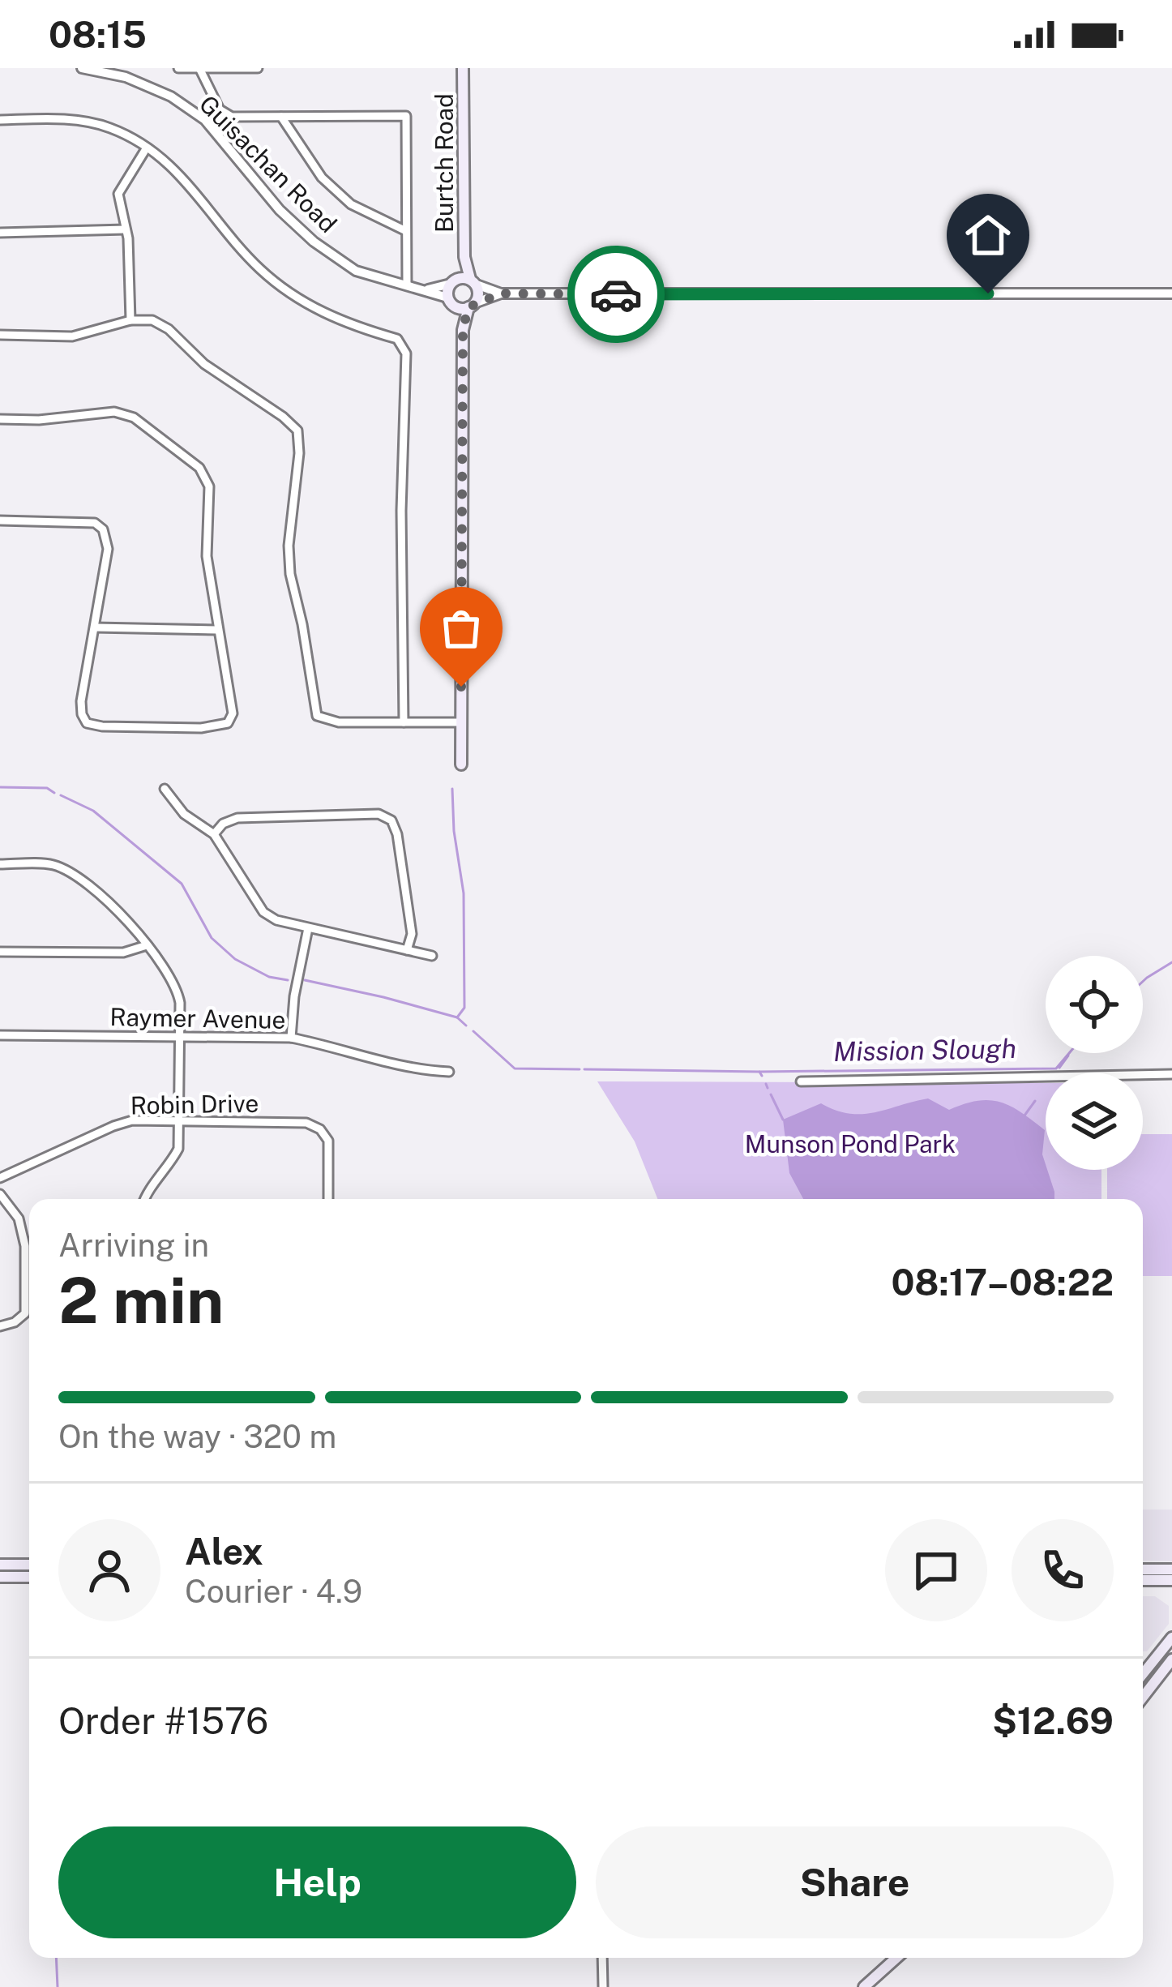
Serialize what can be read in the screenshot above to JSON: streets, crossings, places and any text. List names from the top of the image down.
{
  "streets": {
    "main road": ["Burtch Road"],
    "street": ["Guisachan Road", "Raymer Avenue", "Robin Drive"]
  },
  "crossings": [
    ["Burtch Road", "Guisachan Road"]
  ],
  "water": ["Mission Slough"],
  "parks": ["Munson Pond Park"],
  "page": {
    "status": "08:15",
    "heading": ["2 min", "Arriving in", "08:17–08:22"],
    "panel": [
      "Alex",
      "Courier · 4.9",
      "Order #1576",
      "$12.69"
    ],
    "bar": "On the way · 320 m",
    "buttons": ["Help", "Share"]
  }
}
